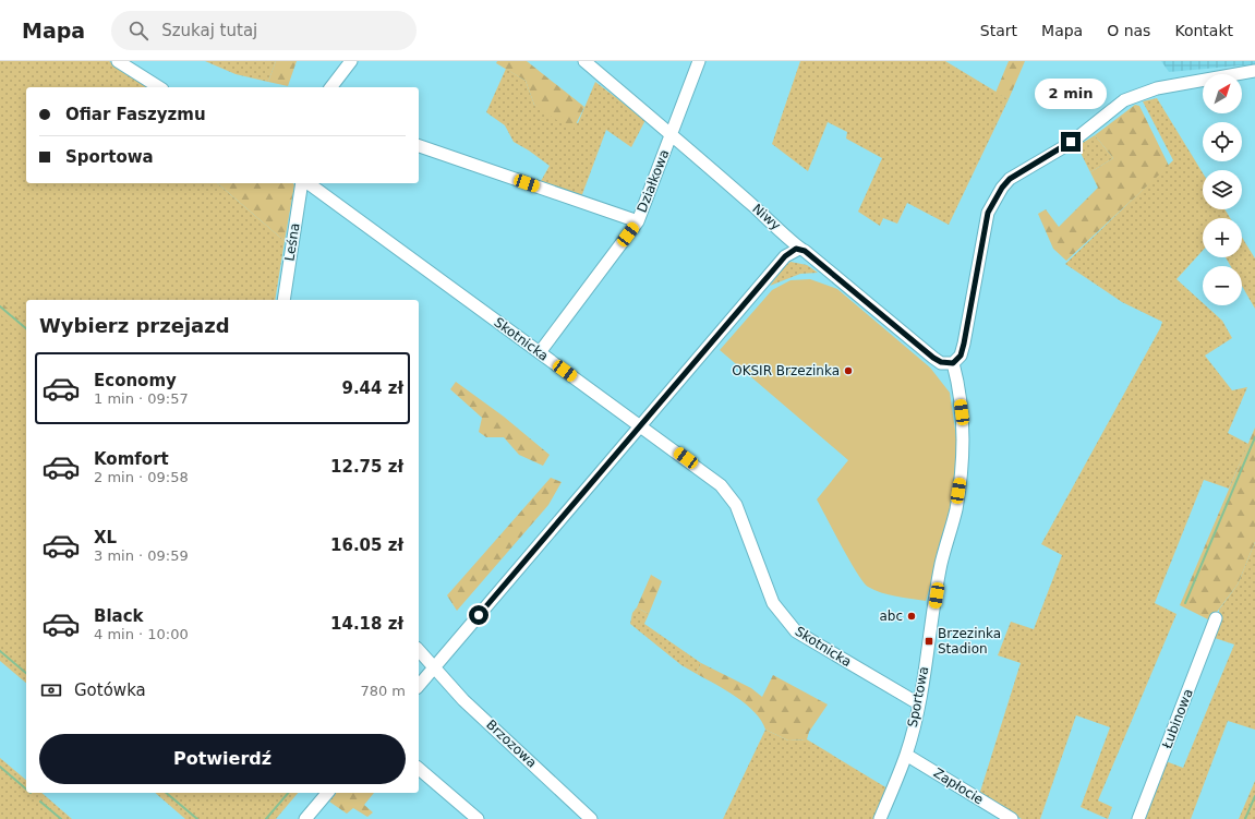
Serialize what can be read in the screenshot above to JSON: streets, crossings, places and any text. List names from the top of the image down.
{
  "streets": {
    "street": [
      "Działkowa",
      "Niwy",
      "Leśna",
      "Skotnicka",
      "Sportowa",
      "Łubinowa",
      "Brzozowa",
      "Zapłocie"
    ]
  },
  "crossings": [
    ["Działkowa", "Niwy"],
    ["Działkowa", "Skotnicka"],
    ["Niwy", "Sportowa"],
    ["Skotnicka", "Sportowa"],
    ["Sportowa", "Zapłocie"]
  ],
  "places": {
    "other": ["OKSIR Brzezinka", "abc"],
    "transit": ["Brzezinka Stadion"]
  },
  "north": "top right",
  "page": {
    "header": "Mapa",
    "search": "Szukaj tutaj",
    "nav": [
      "Start",
      "Mapa",
      "O nas",
      "Kontakt"
    ],
    "map_buttons": ["+", "−"],
    "bubble": "2 min",
    "banner": ["Ofiar Faszyzmu", "Sportowa"],
    "heading": "Wybierz przejazd",
    "list": [
      {
        "name": "Economy",
        "note": "1 min · 09:57",
        "value": "9.44 zł"
      },
      {
        "name": "Komfort",
        "note": "2 min · 09:58",
        "value": "12.75 zł"
      },
      {
        "name": "XL",
        "note": "3 min · 09:59",
        "value": "16.05 zł"
      },
      {
        "name": "Black",
        "note": "4 min · 10:00",
        "value": "14.18 zł"
      }
    ],
    "pay": ["Gotówka", "780 m"],
    "buttons": "Potwierdź"
  }
}
